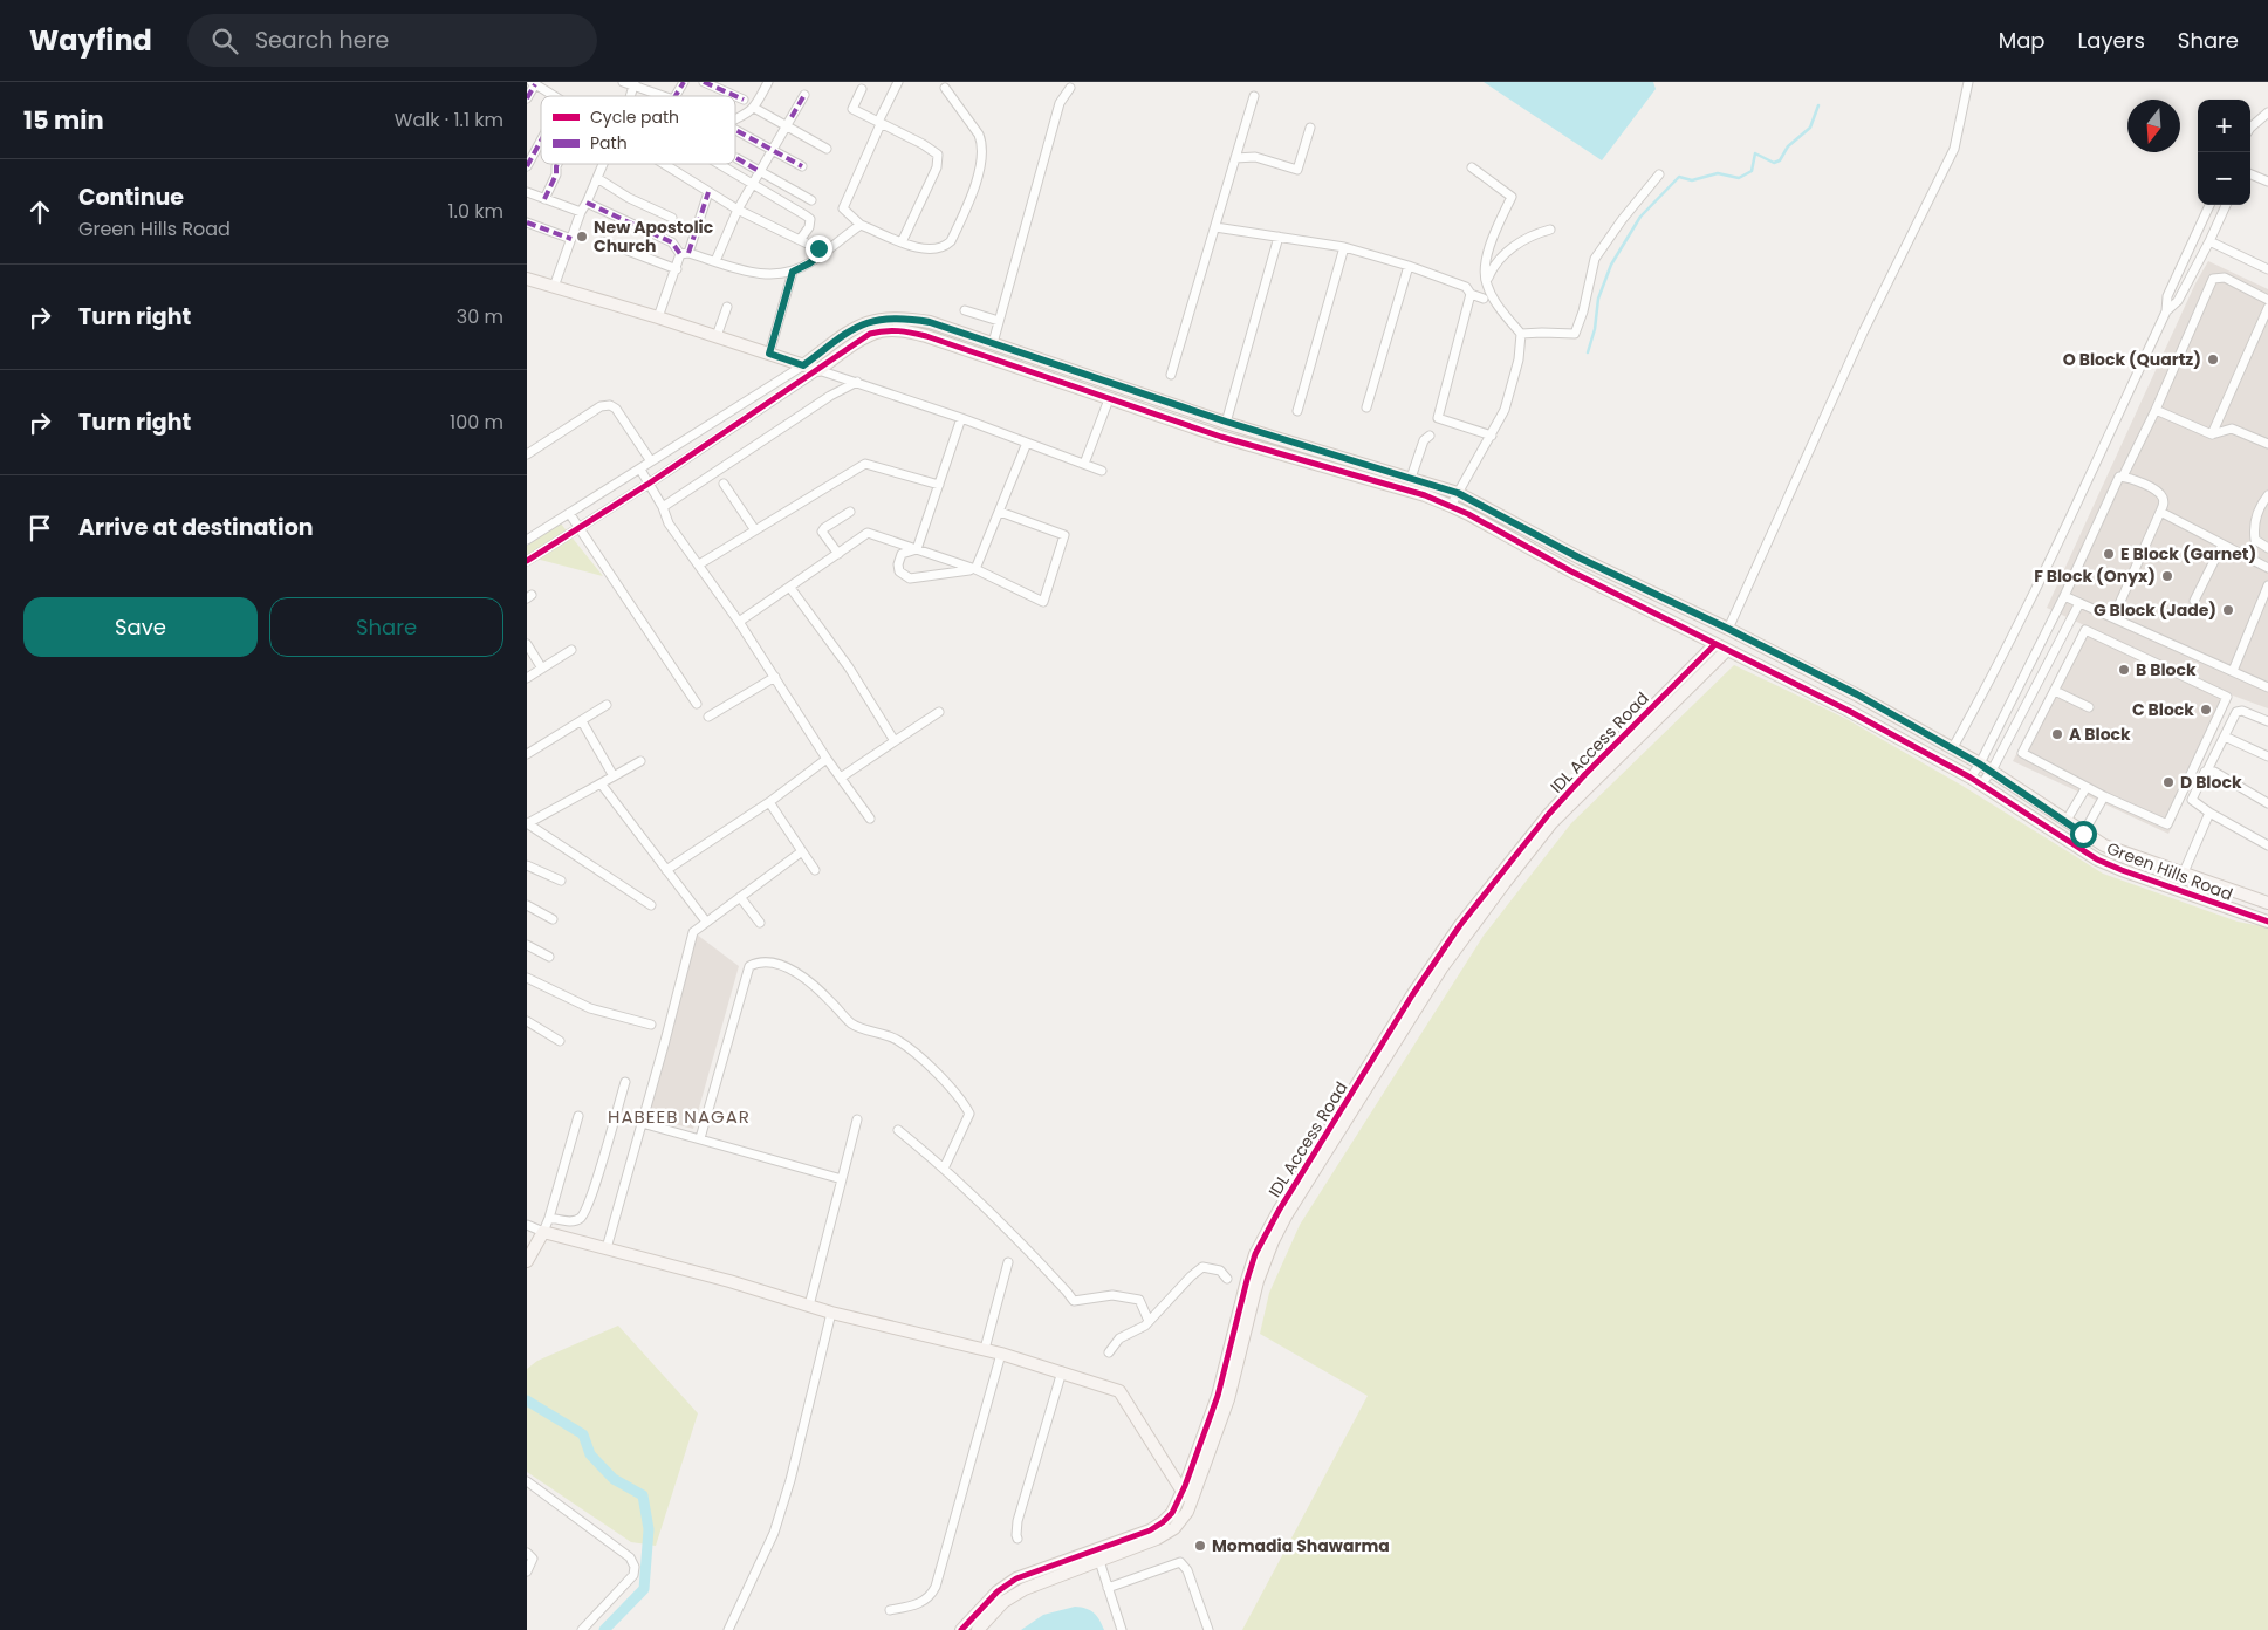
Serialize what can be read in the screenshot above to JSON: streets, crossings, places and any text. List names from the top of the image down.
{
  "streets": {
    "street": ["IDL Access Road", "Green Hills Road"]
  },
  "crossings": [
    ["IDL Access Road", "Green Hills Road"]
  ],
  "districts": ["HABEEB NAGAR"],
  "places": [
    "New Apostolic Church",
    "O Block (Quartz)",
    "E Block (Garnet)",
    "F Block (Onyx)",
    "G Block (Jade)",
    "B Block",
    "C Block",
    "A Block",
    "D Block",
    "Momadia Shawarma"
  ],
  "legend": ["Cycle path", "Path"],
  "north": "bottom",
  "page": {
    "header": "Wayfind",
    "search": "Search here",
    "nav": ["Map", "Layers", "Share"],
    "heading": ["15 min", "Walk · 1.1 km"],
    "map_buttons": ["+", "−"],
    "list": [
      ["Continue", "Green Hills Road", "1.0 km"],
      ["Turn right", "30 m"],
      ["Turn right", "100 m"],
      "Arrive at destination"
    ],
    "buttons": ["Save", "Share"]
  }
}
